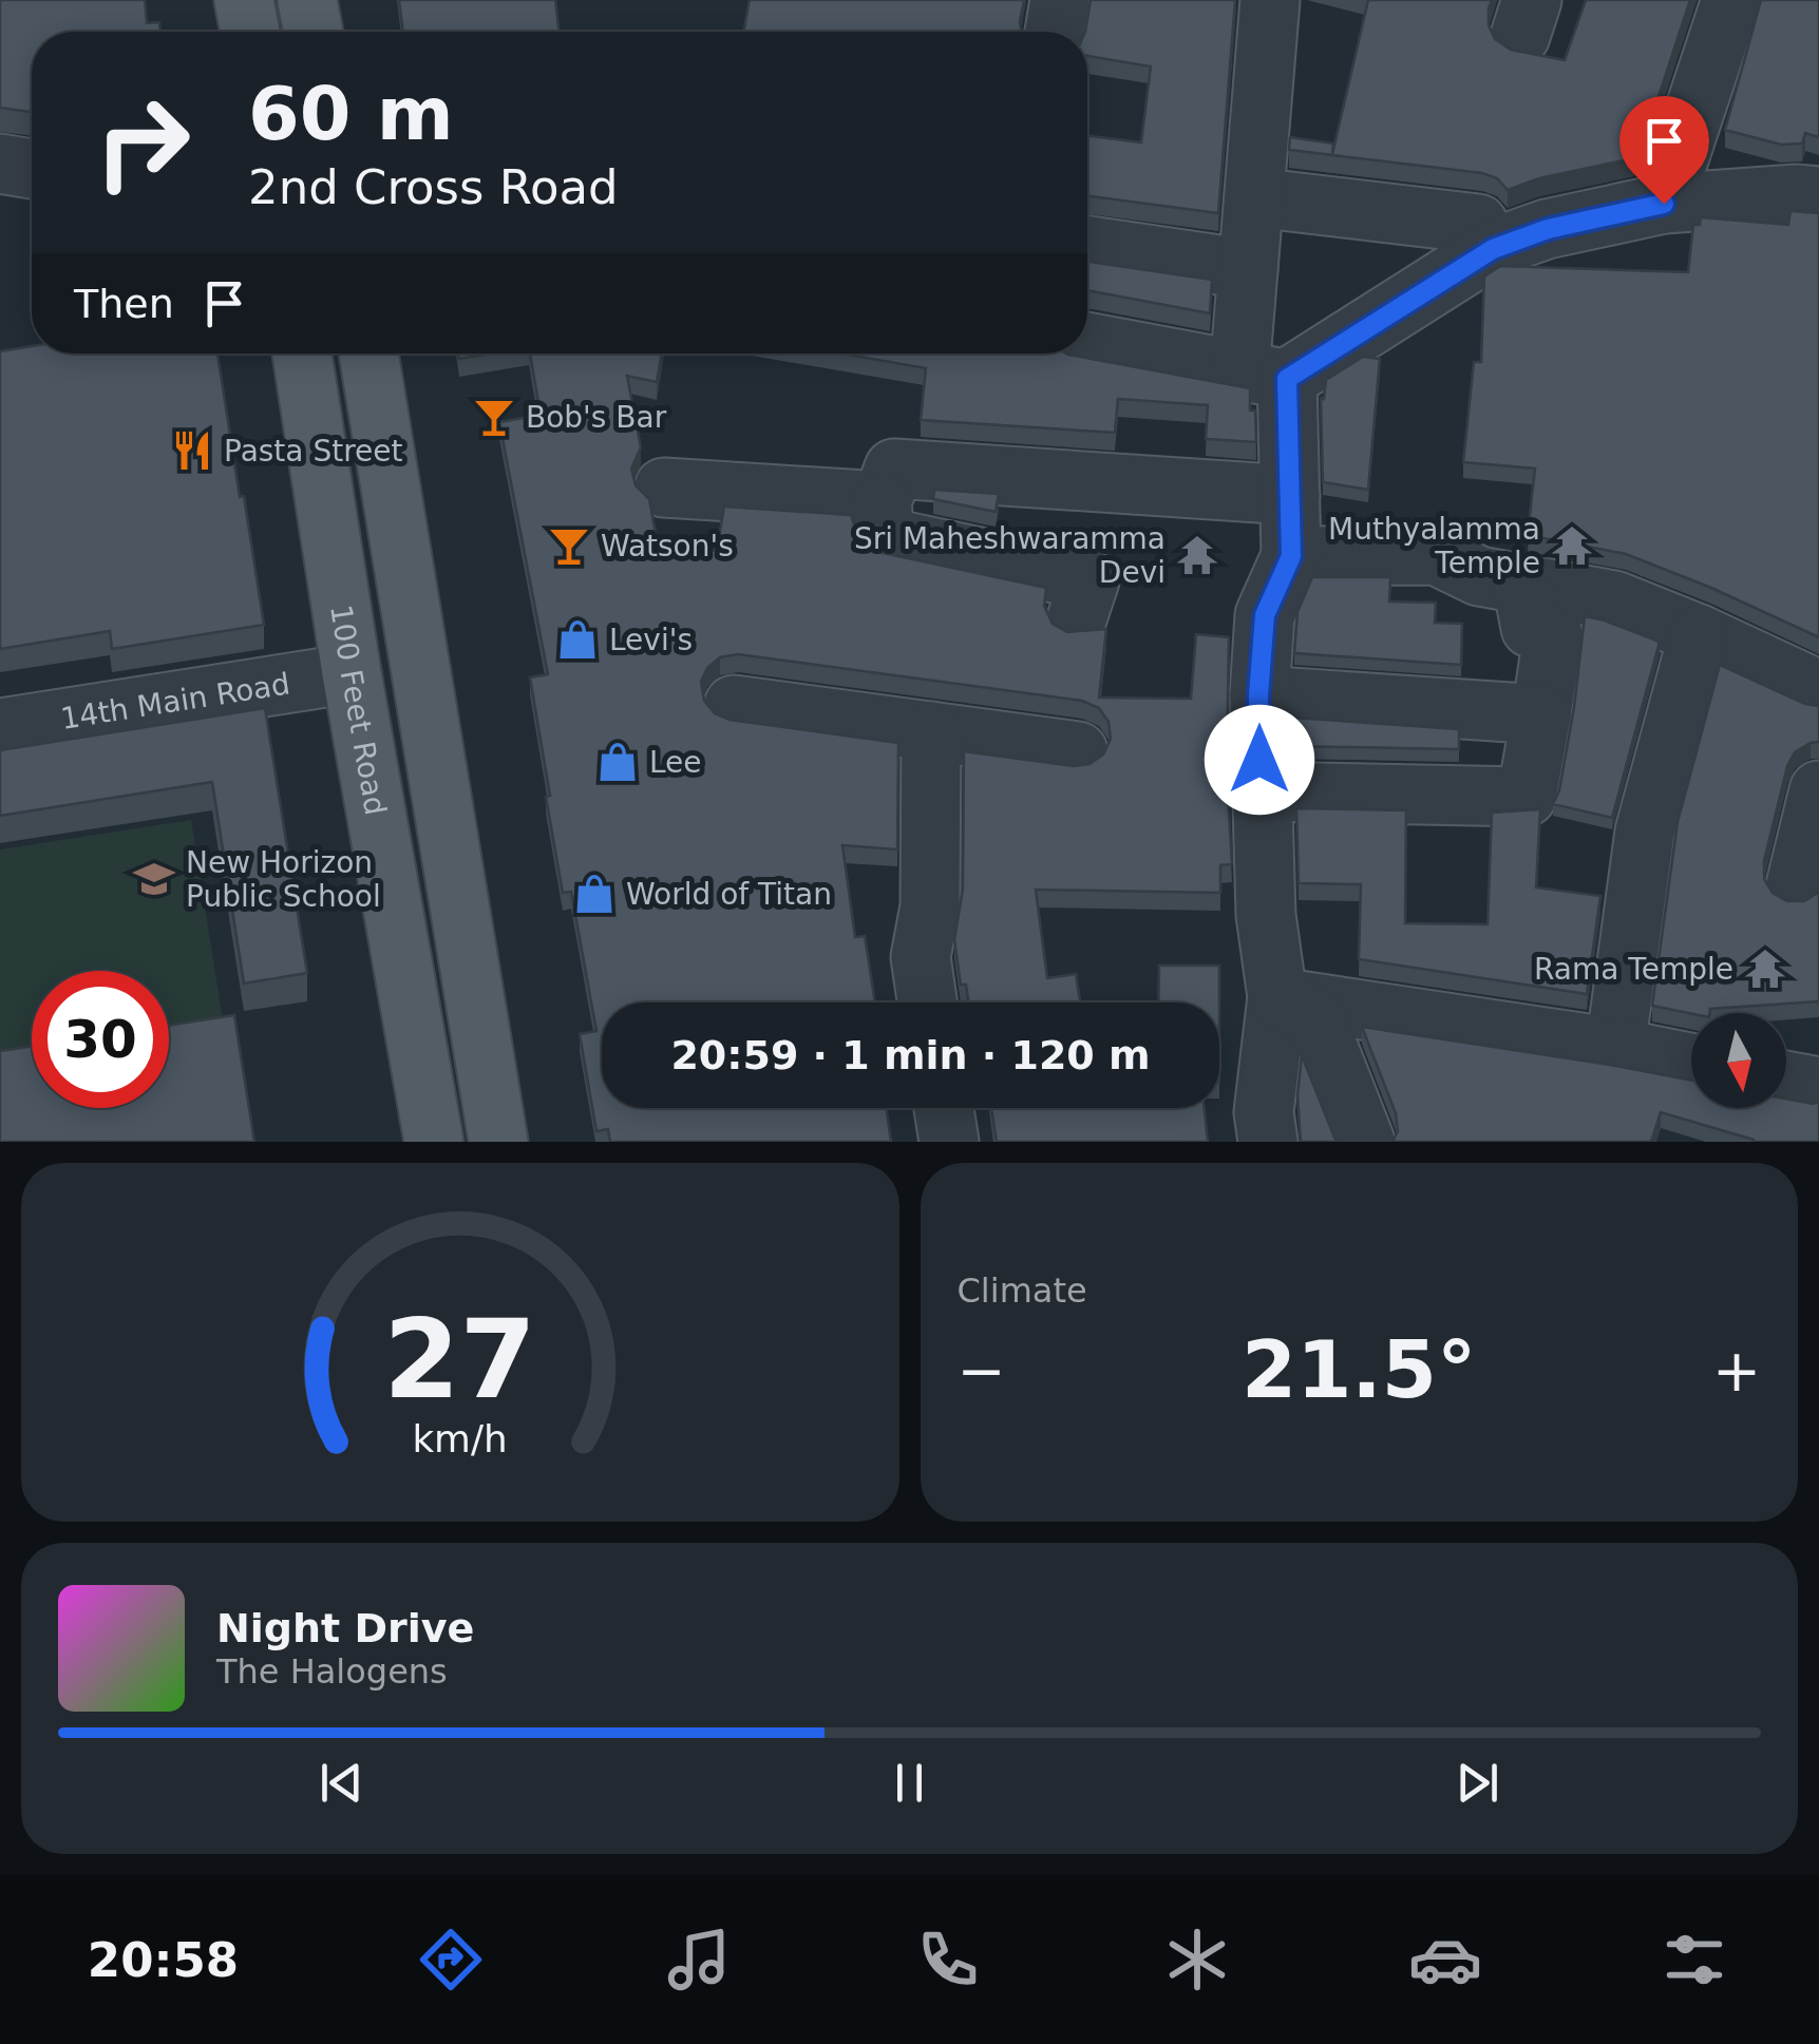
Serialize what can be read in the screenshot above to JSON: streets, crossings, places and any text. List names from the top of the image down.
{
  "streets": {
    "main road": ["100 Feet Road"],
    "street": ["14th Main Road"]
  },
  "crossings": [
    ["14th Main Road", "100 Feet Road"]
  ],
  "places": {
    "bar": ["Bob's Bar", "Watson's"],
    "restaurant": ["Pasta Street"],
    "temple": ["Muthyalamma Temple", "Sri Maheshwaramma Devi", "Rama Temple"],
    "shop": ["Levi's", "Lee", "World of Titan"],
    "school or university": ["New Horizon Public School"]
  },
  "north": "bottom",
  "page": {
    "turn": ["60 m", "2nd Cross Road"],
    "then": "Then",
    "limit": "30",
    "trip": "20:59 · 1 min · 120 m",
    "tile": "Climate",
    "heat": ["−", "21.5°", "+"],
    "song": ["Night Drive", "The Halogens"],
    "tabs": "20:58",
    "gauge": ["27", "km/h"]
  }
}
